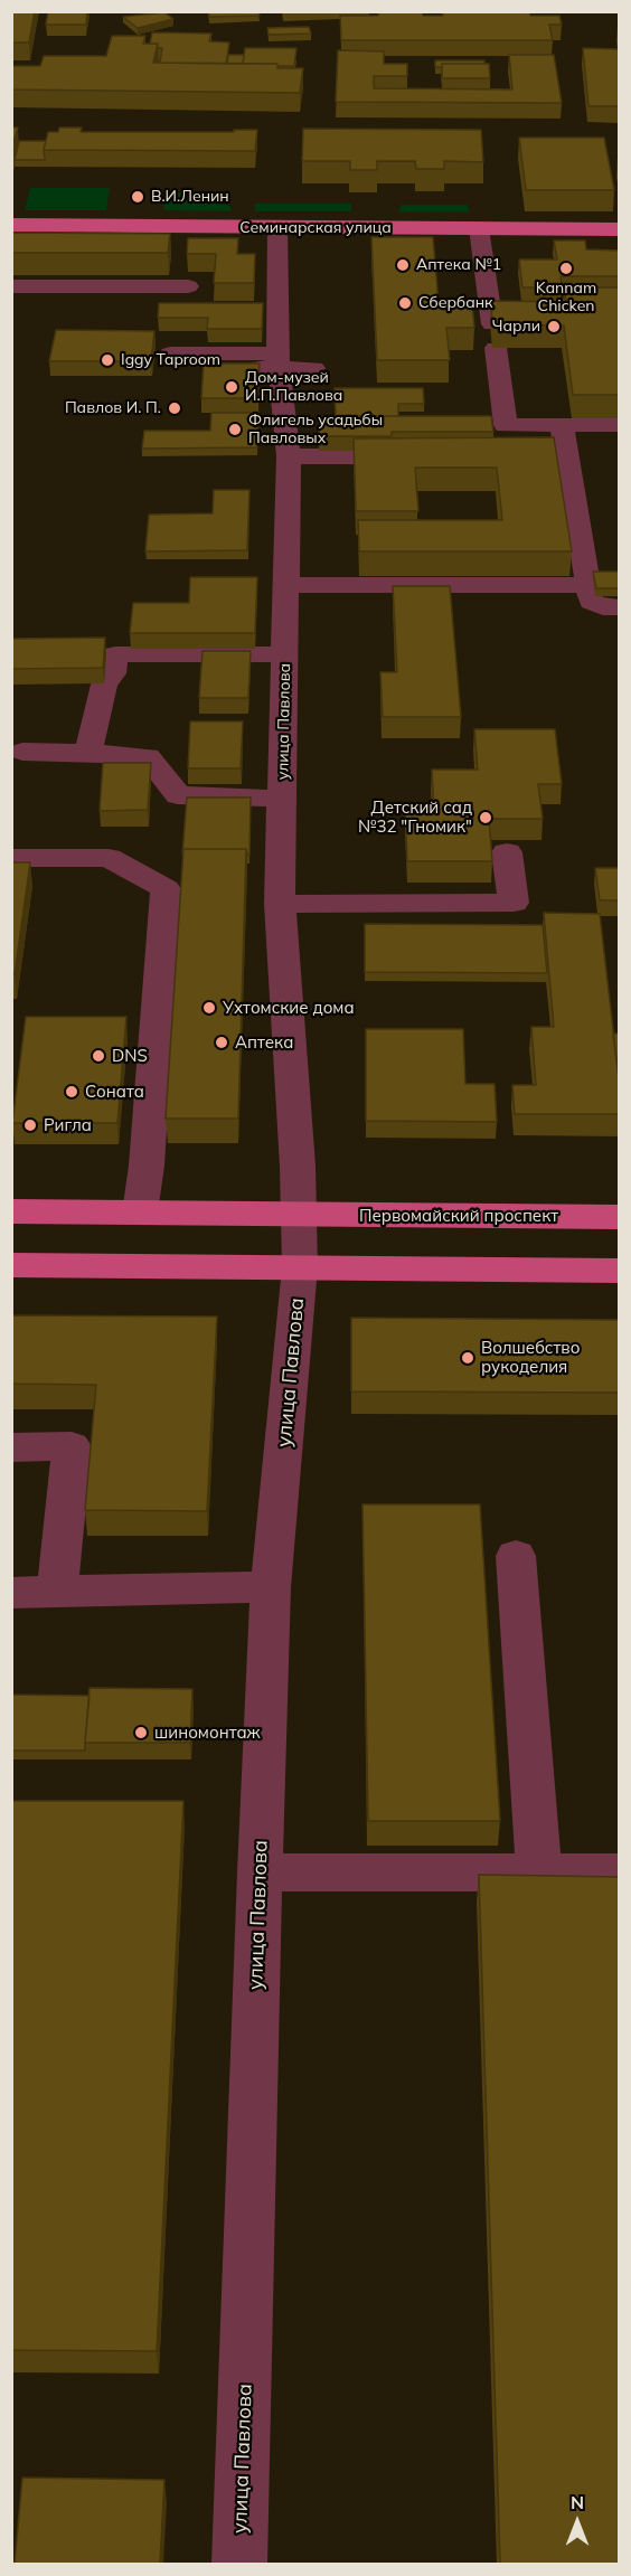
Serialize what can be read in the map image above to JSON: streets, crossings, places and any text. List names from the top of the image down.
{
  "streets": {
    "main road": ["Семинарская улица", "Первомайский проспект"],
    "street": ["улица Павлова"]
  },
  "crossings": [
    ["Семинарская улица", "улица Павлова"],
    ["улица Павлова", "Первомайский проспект"]
  ],
  "places": [
    "В.И.Ленин",
    "Аптека №1",
    "Kannam Chicken",
    "Сбербанк",
    "Чарли",
    "Iggy Taproom",
    "Дом-музей И.П.Павлова",
    "Павлов И. П.",
    "Флигель усадьбы Павловых",
    "Детский сад №32 \"Гномик\"",
    "Ухтомские дома",
    "Аптека",
    "DNS",
    "Соната",
    "Ригла",
    "Волшебство рукоделия",
    "шиномонтаж"
  ],
  "north": "top"
}
